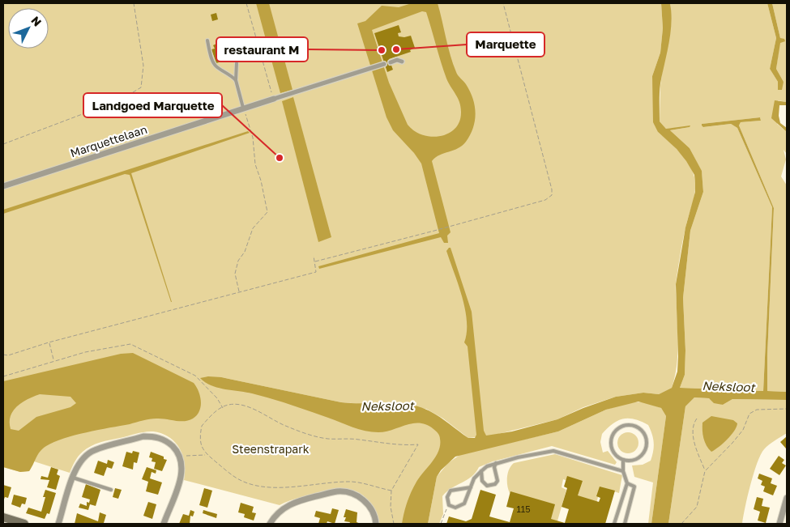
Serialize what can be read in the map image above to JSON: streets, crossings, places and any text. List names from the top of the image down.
{
  "streets": {
    "street": ["Marquettelaan"]
  },
  "water": ["Neksloot"],
  "parks": ["Steenstrapark"],
  "places": ["Marquette", "restaurant M", "Landgoed Marquette"],
  "house_numbers": ["115"],
  "north": "top right"
}
